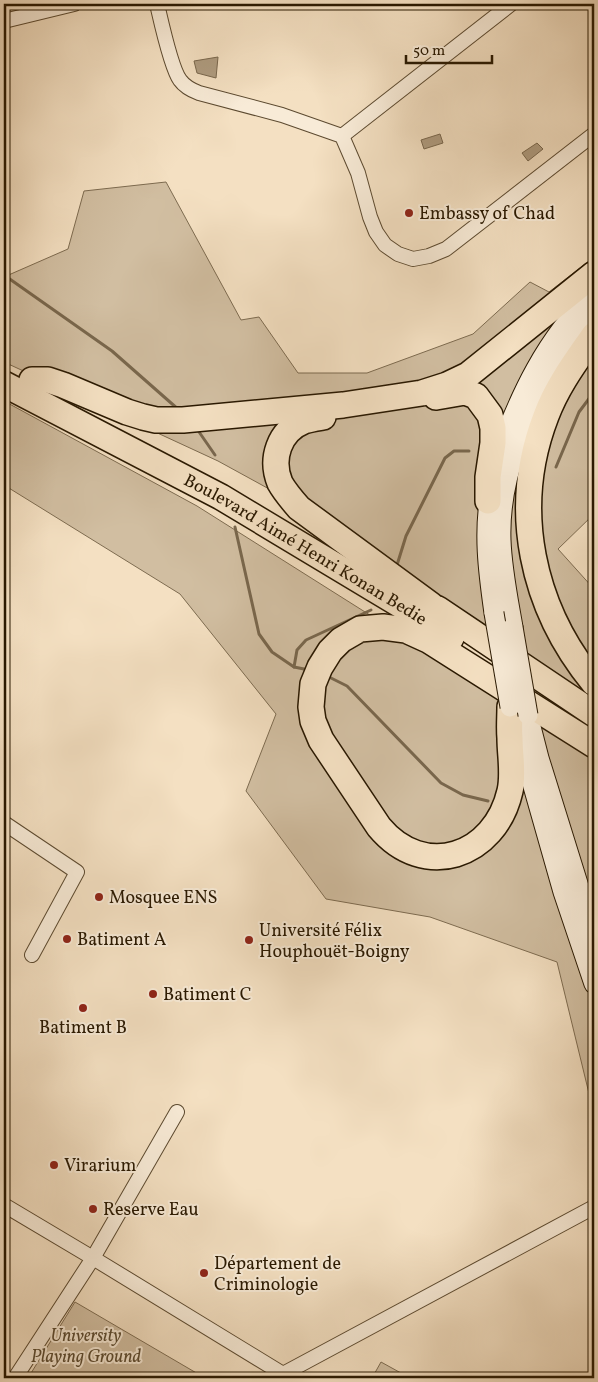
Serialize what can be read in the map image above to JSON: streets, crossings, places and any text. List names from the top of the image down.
{
  "streets": {
    "highway": ["Boulevard Aimé Henri Konan Bedie"]
  },
  "parks": ["University Playing Ground"],
  "places": [
    "Embassy of Chad",
    "Mosquee ENS",
    "Batiment A",
    "Université Félix Houphouët-Boigny",
    "Batiment C",
    "Batiment B",
    "Virarium",
    "Reserve Eau",
    "Département de Criminologie"
  ],
  "scale_bar": "50 m"
}
